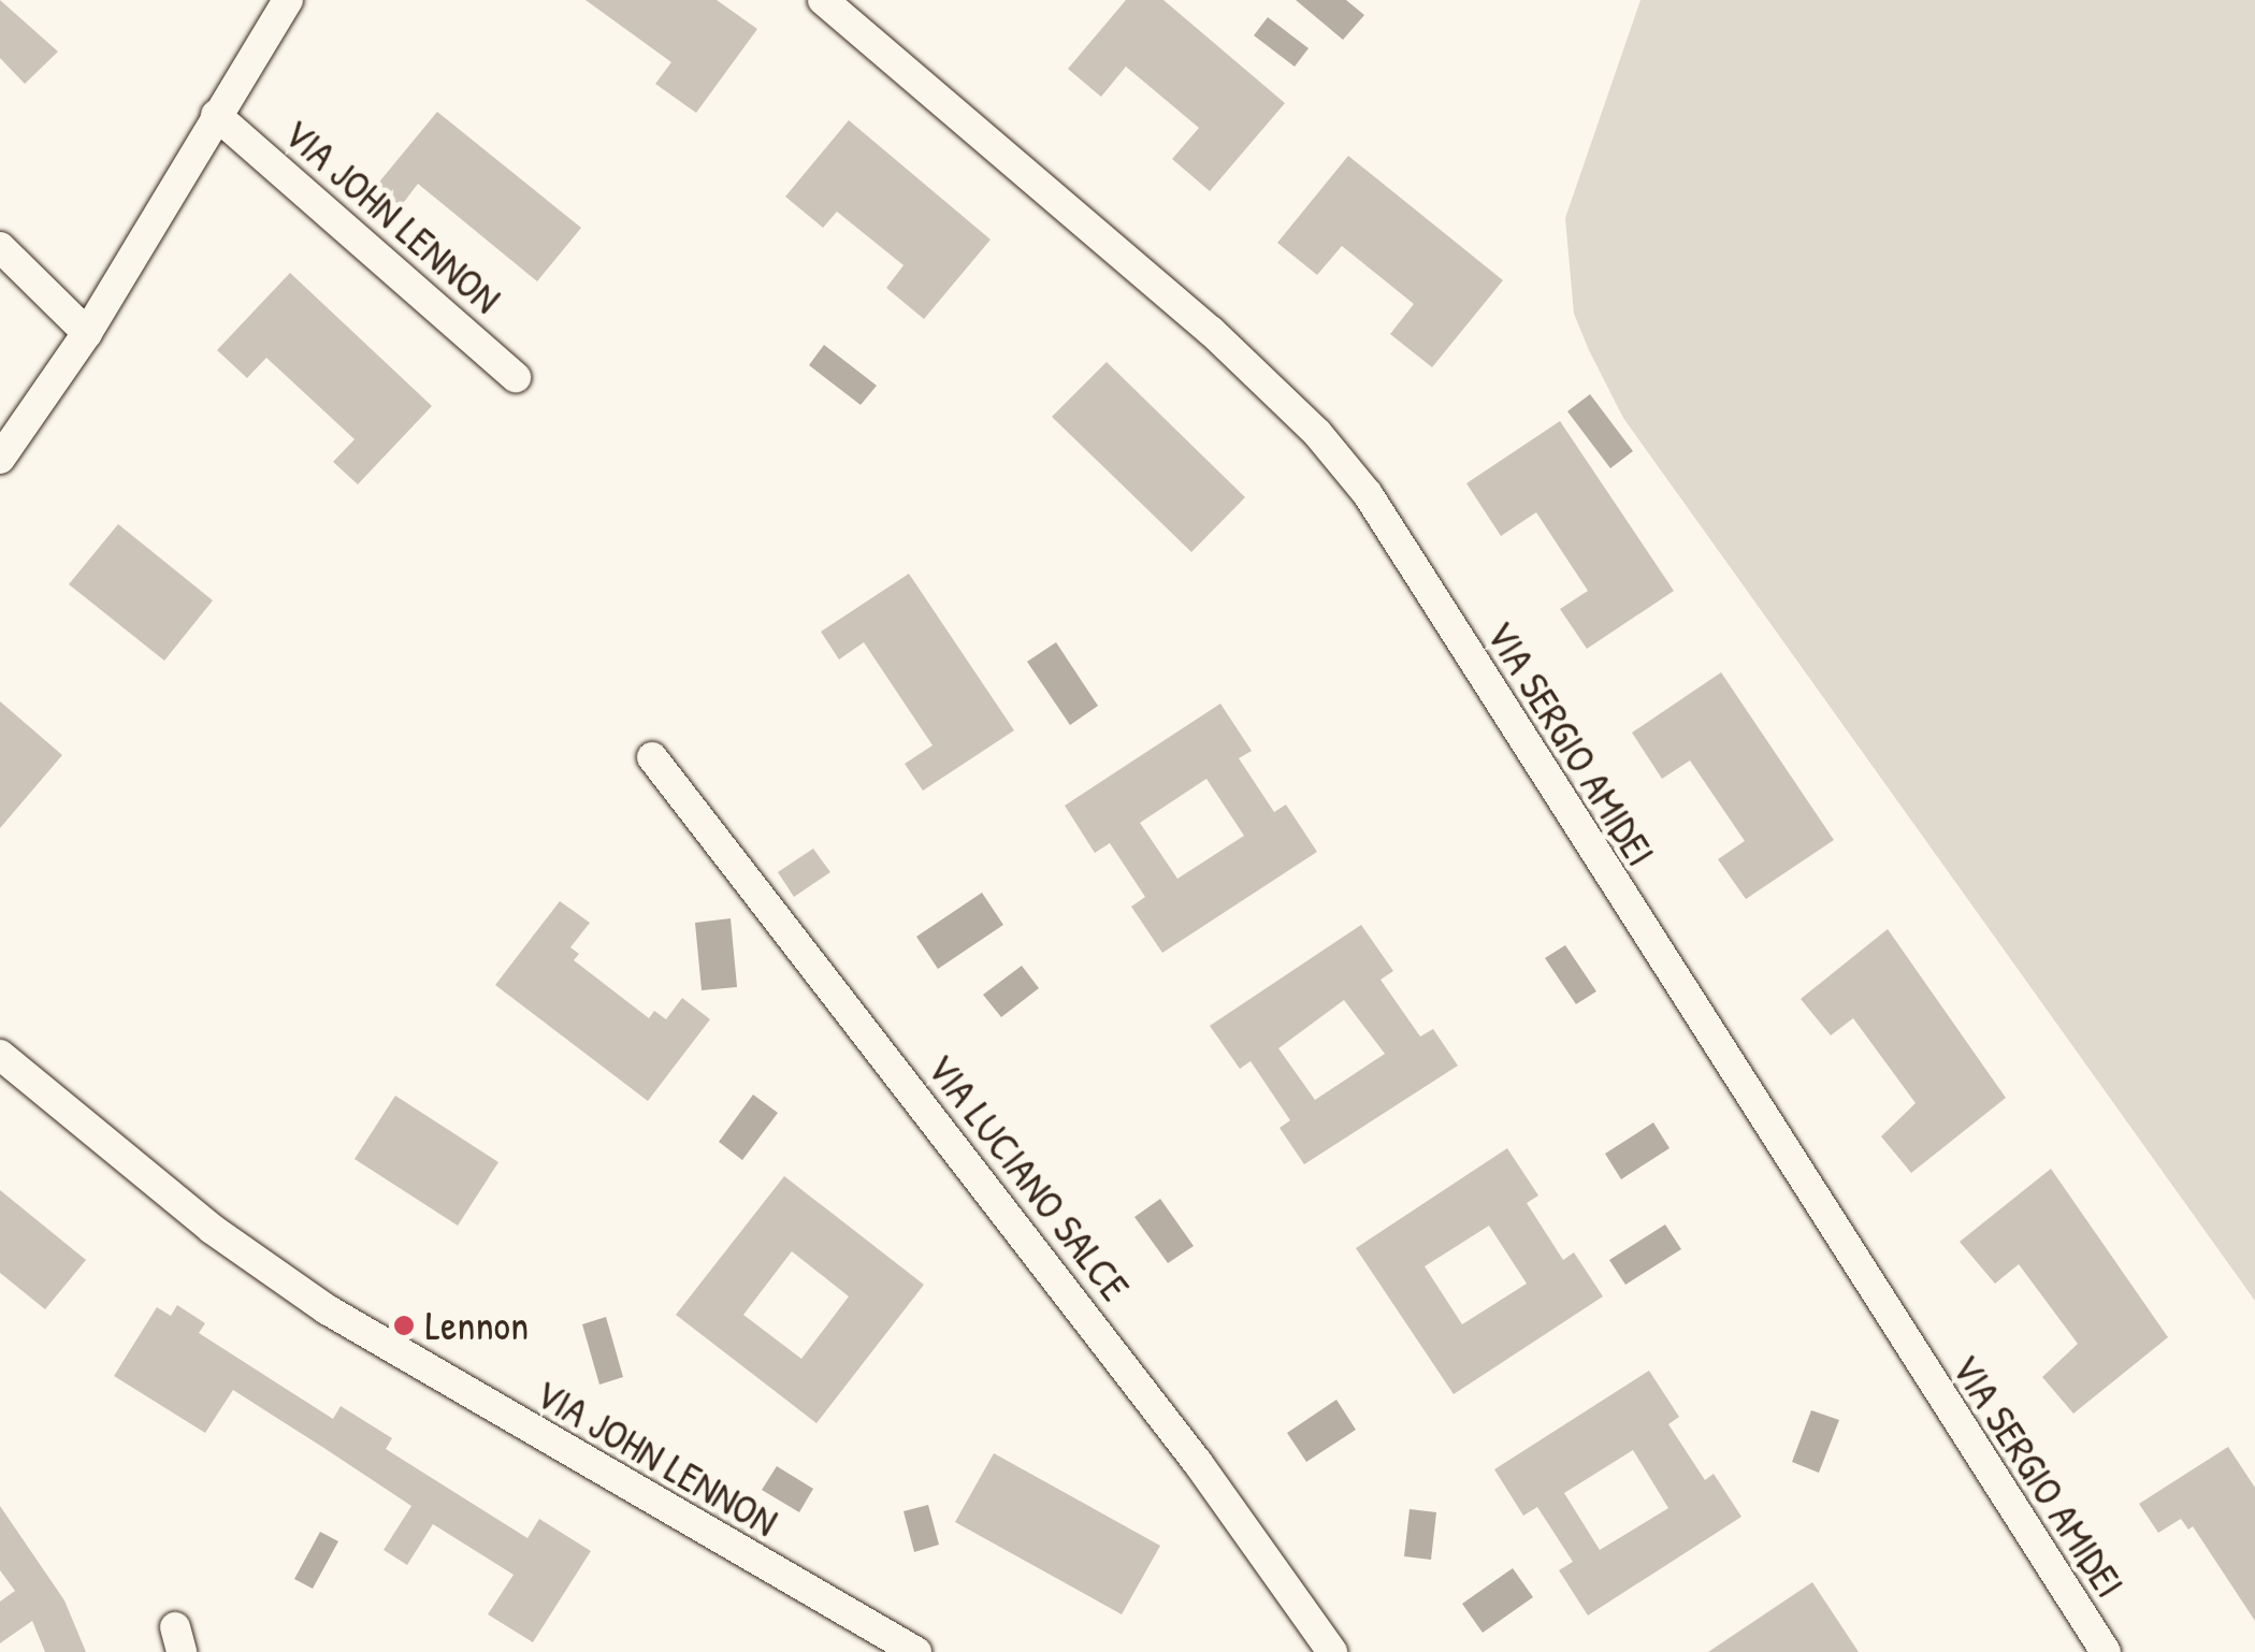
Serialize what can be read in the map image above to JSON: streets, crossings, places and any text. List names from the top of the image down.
{
  "streets": {
    "street": ["VIA JOHN LENNON", "VIA SERGIO AMIDEI", "VIA LUCIANO SALCE"]
  },
  "places": ["Lennon"]
}
